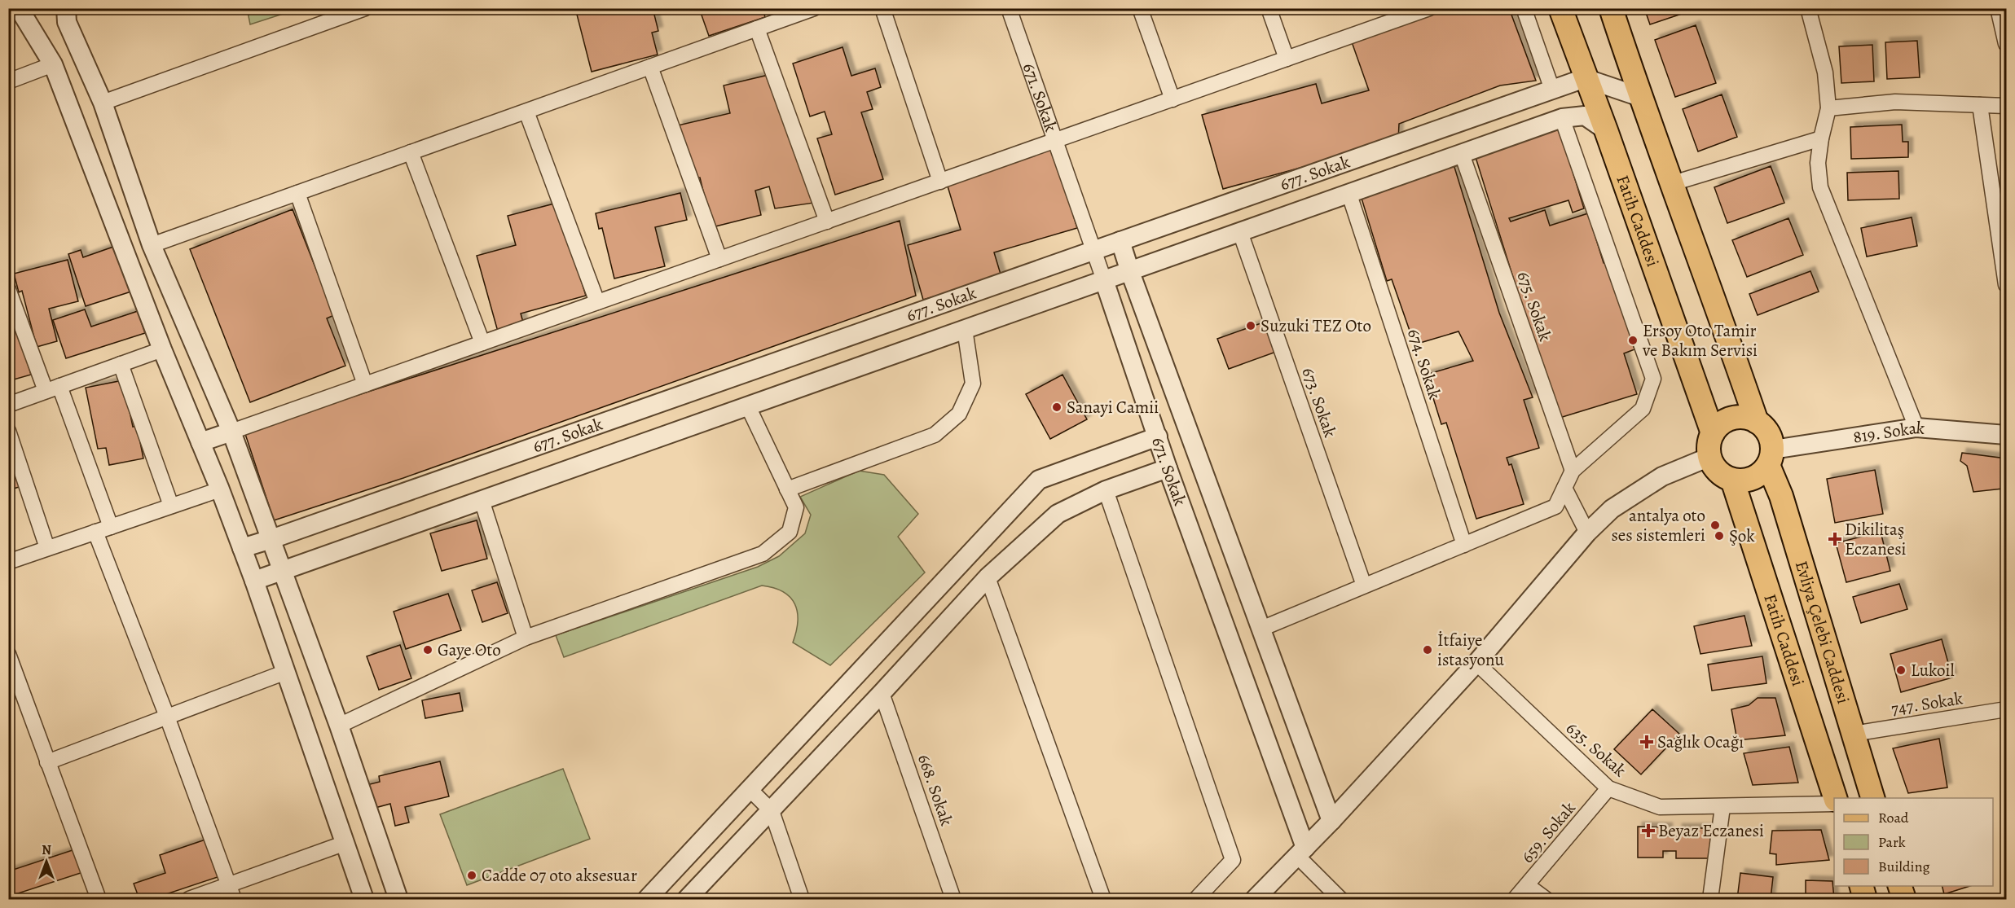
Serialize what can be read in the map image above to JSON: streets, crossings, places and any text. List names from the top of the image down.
{
  "streets": {
    "main road": ["Fatih Caddesi", "Evliya Çelebi Caddesi"],
    "street": [
      "671. Sokak",
      "677. Sokak",
      "675. Sokak",
      "674. Sokak",
      "673. Sokak",
      "819. Sokak",
      "747. Sokak",
      "635. Sokak",
      "668. Sokak",
      "659. Sokak"
    ]
  },
  "crossings": [
    ["671. Sokak", "677. Sokak"],
    ["677. Sokak", "Fatih Caddesi"],
    ["677. Sokak", "675. Sokak"],
    ["677. Sokak", "674. Sokak"],
    ["677. Sokak", "673. Sokak"],
    ["Fatih Caddesi", "819. Sokak"],
    ["Fatih Caddesi", "Evliya Çelebi Caddesi"],
    ["819. Sokak", "Evliya Çelebi Caddesi"],
    ["Evliya Çelebi Caddesi", "747. Sokak"],
    ["635. Sokak", "659. Sokak"]
  ],
  "places": {
    "other": [
      "Suzuki TEZ Oto",
      "Ersoy Oto Tamir ve Bakım Servisi",
      "Sanayi Camii",
      "antalya oto ses sistemleri",
      "Şok",
      "Gaye Oto",
      "İtfaiye istasyonu",
      "Lukoil",
      "Cadde 07 oto aksesuar"
    ],
    "health": ["Dikilitaş Eczanesi", "Sağlık Ocağı", "Beyaz Eczanesi"]
  },
  "legend": ["Road", "Park", "Building"],
  "north": "top"
}
